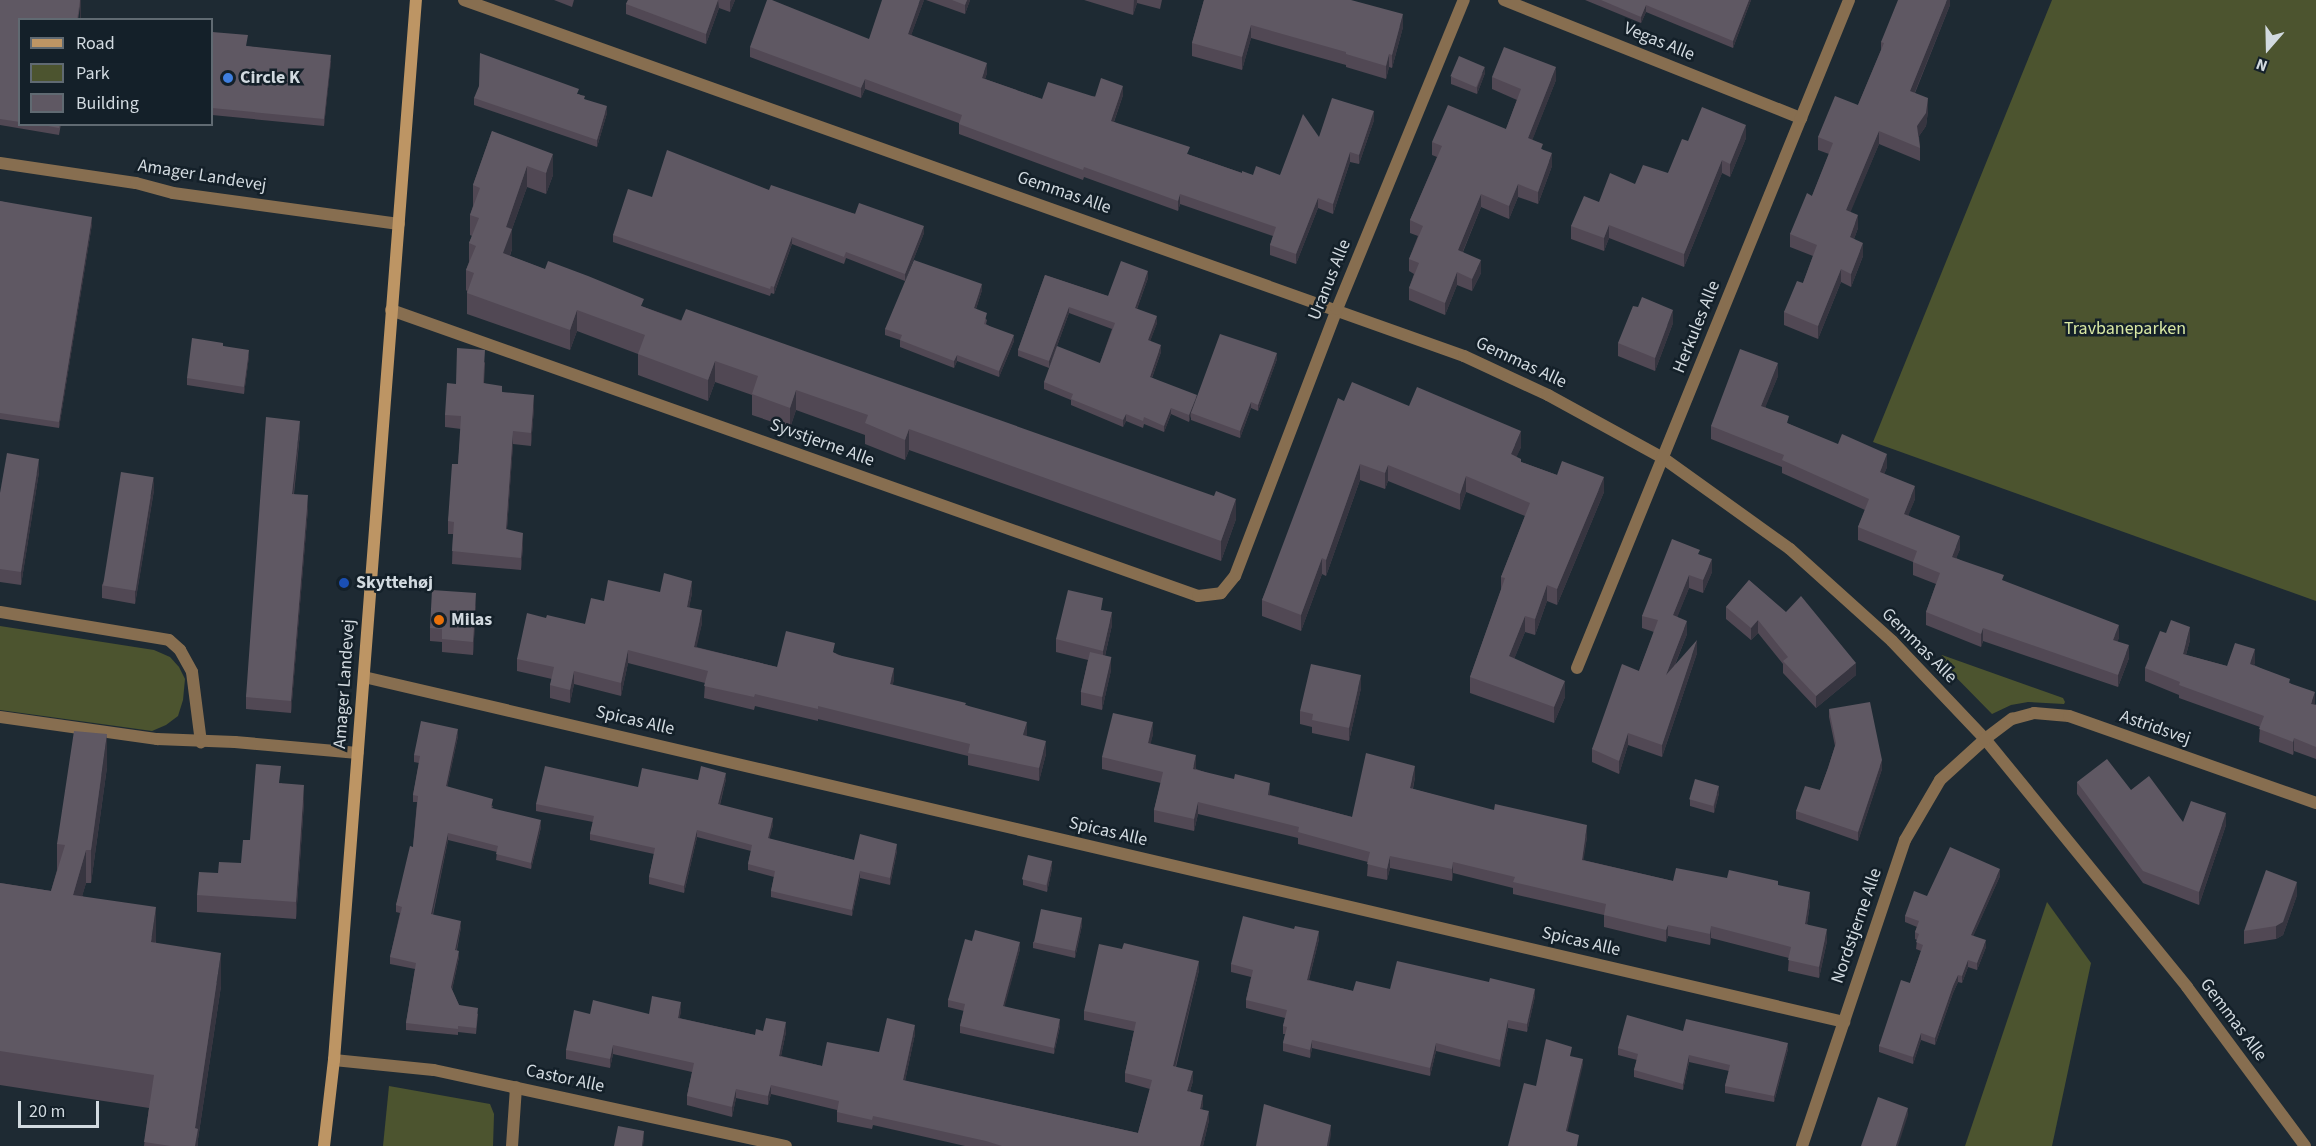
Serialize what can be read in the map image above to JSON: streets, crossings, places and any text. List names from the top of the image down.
{
  "streets": {
    "street": [
      "Vegas Alle",
      "Amager Landevej",
      "Gemmas Alle",
      "Uranus Alle",
      "Herkules Alle",
      "Syvstjerne Alle",
      "Spicas Alle",
      "Astridsvej",
      "Nordstjerne Alle",
      "Castor Alle"
    ]
  },
  "crossings": [
    ["Vegas Alle", "Herkules Alle"],
    ["Amager Landevej", "Syvstjerne Alle"],
    ["Amager Landevej", "Spicas Alle"],
    ["Amager Landevej", "Castor Alle"],
    ["Gemmas Alle", "Uranus Alle"],
    ["Gemmas Alle", "Herkules Alle"],
    ["Gemmas Alle", "Astridsvej"],
    ["Gemmas Alle", "Nordstjerne Alle"],
    ["Uranus Alle", "Syvstjerne Alle"],
    ["Spicas Alle", "Nordstjerne Alle"],
    ["Astridsvej", "Nordstjerne Alle"]
  ],
  "parks": ["Travbaneparken"],
  "places": ["Circle K", "Skyttehøj", "Milas"],
  "legend": ["Road", "Park", "Building"],
  "scale_bar": "20 m",
  "north": "bottom"
}
